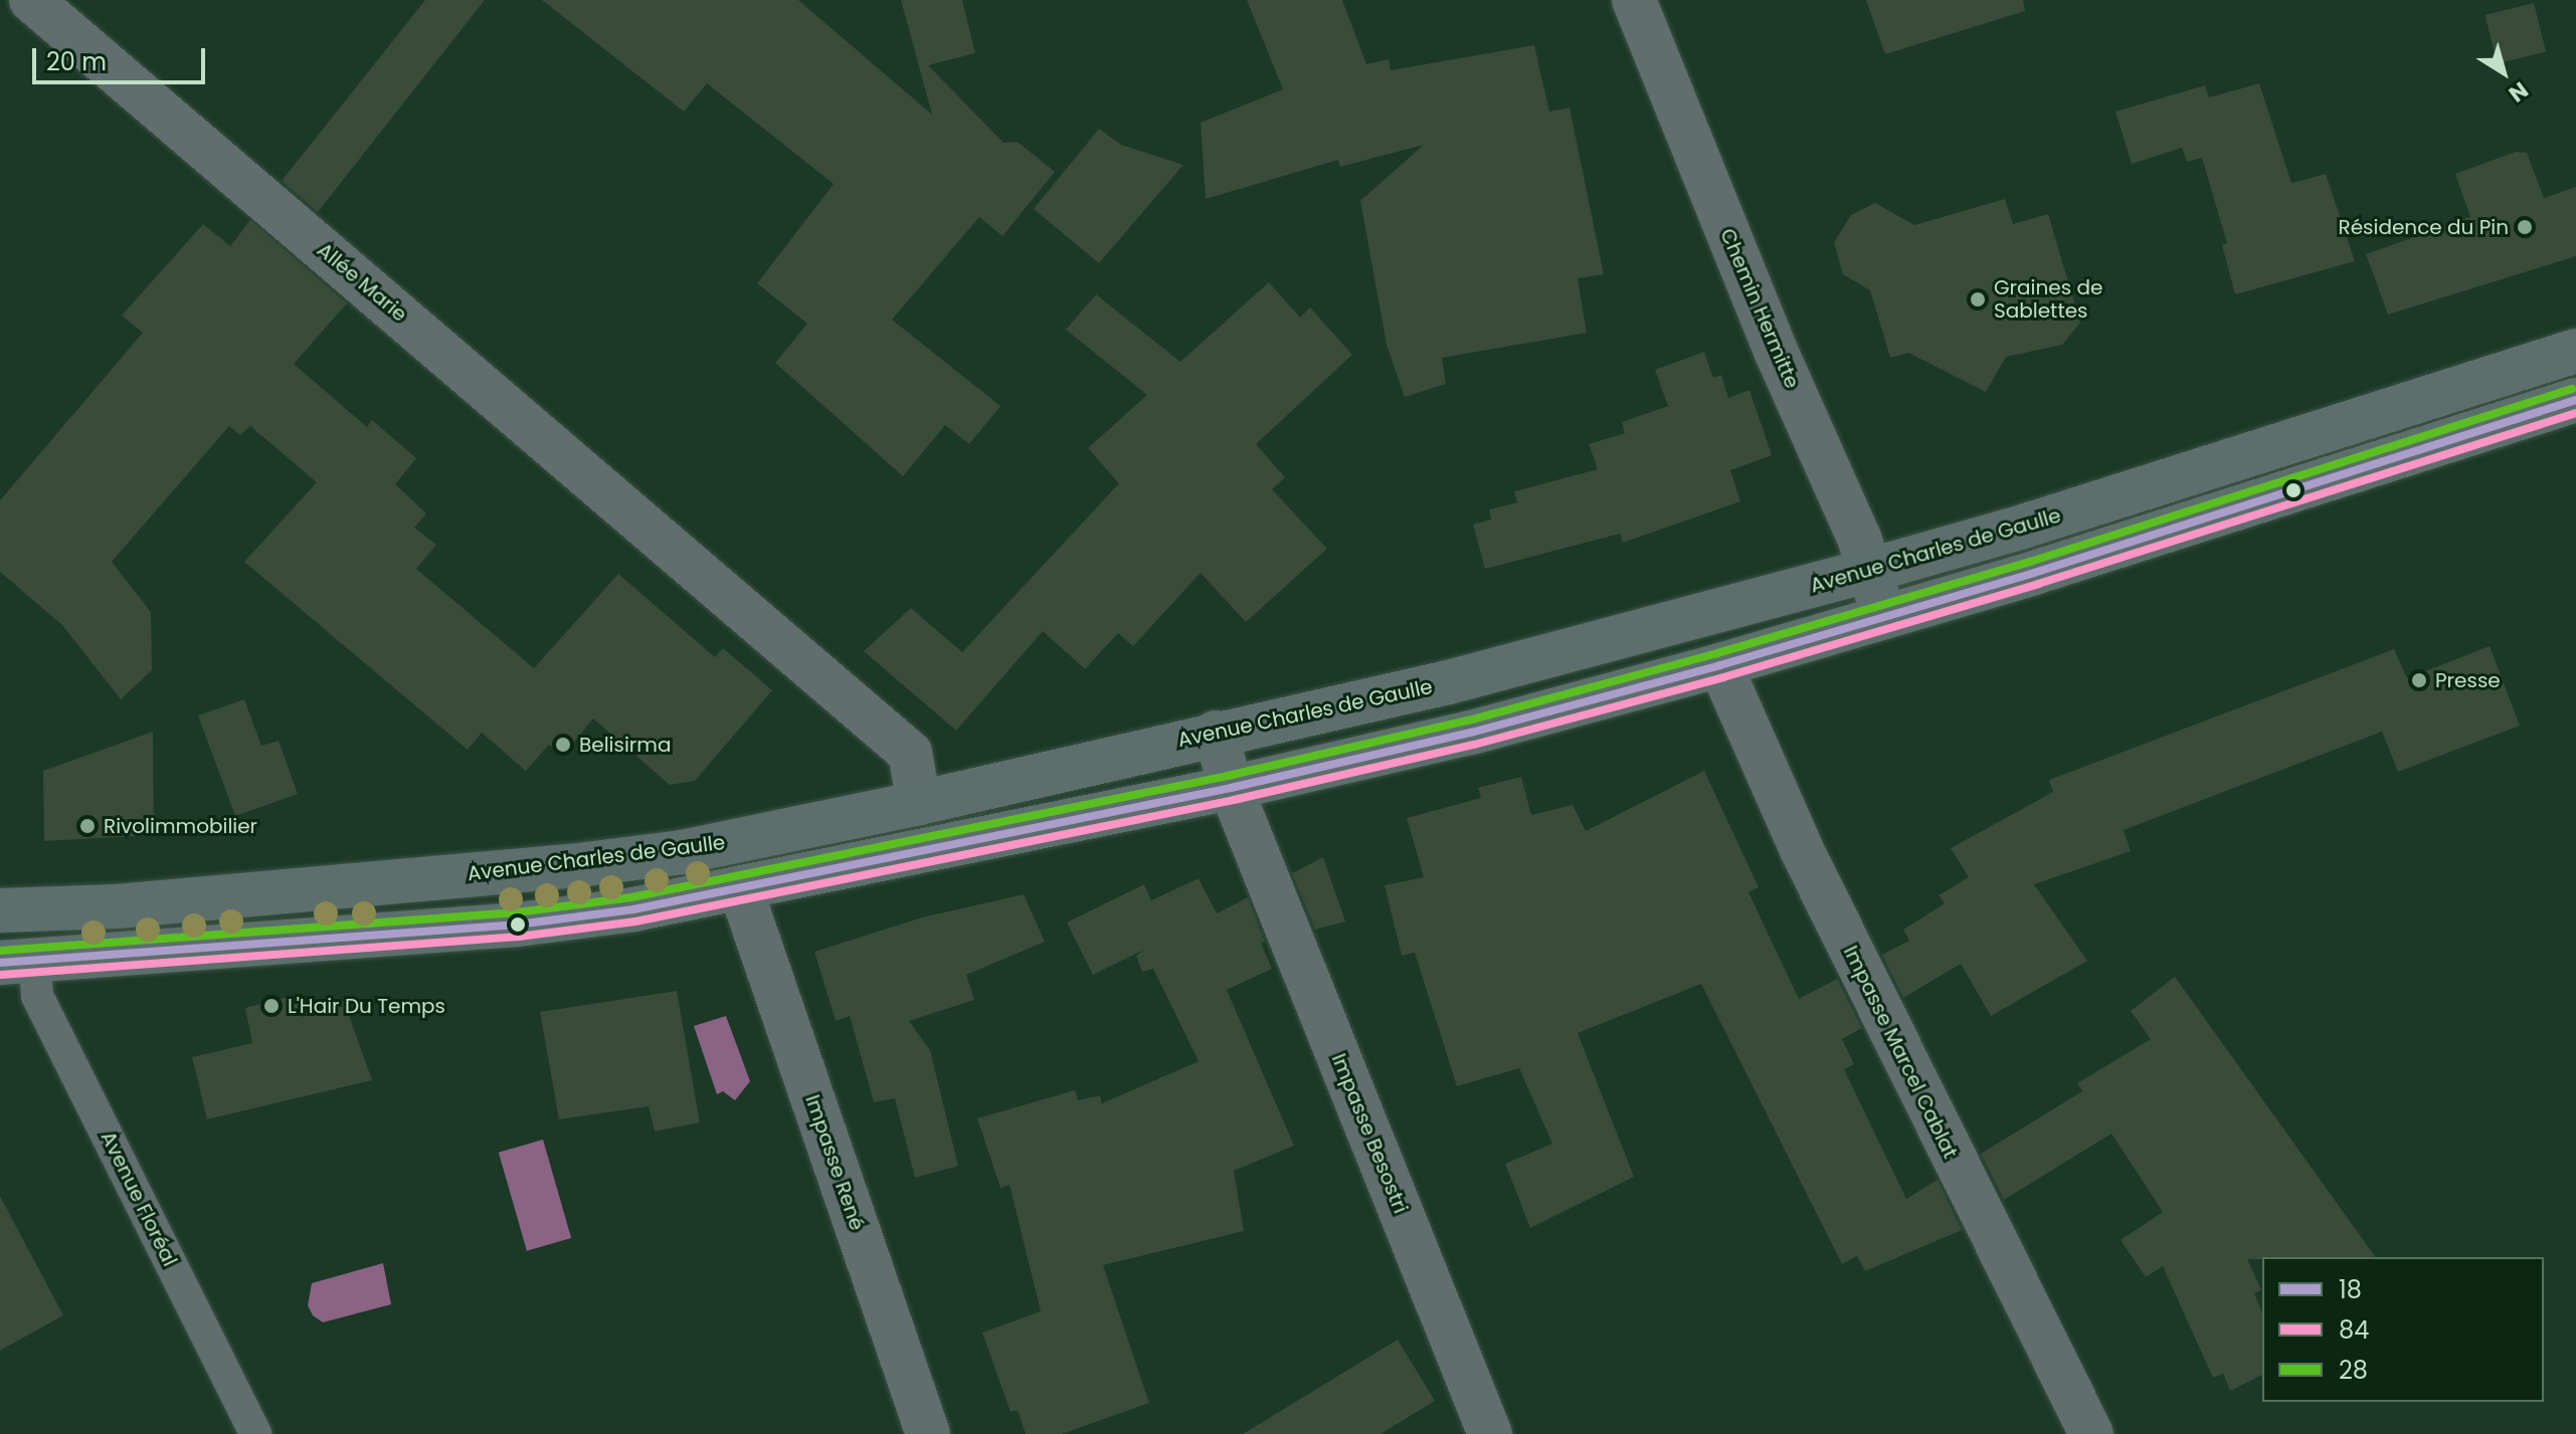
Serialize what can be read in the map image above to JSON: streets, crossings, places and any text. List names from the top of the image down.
{
  "streets": {
    "main road": ["Avenue Charles de Gaulle"],
    "street": [
      "Allée Marie",
      "Chemin Hermitte",
      "Impasse Marcel Cablat",
      "Impasse Besostri",
      "Impasse René"
    ],
    "lane": ["Avenue Floréal"]
  },
  "crossings": [
    ["Allée Marie", "Avenue Charles de Gaulle"],
    ["Chemin Hermitte", "Avenue Charles de Gaulle"],
    ["Avenue Charles de Gaulle", "Impasse Besostri"]
  ],
  "places": [
    "Résidence du Pin",
    "Graines de Sablettes",
    "Presse",
    "Belisirma",
    "Rivolimmobilier",
    "L'Hair Du Temps"
  ],
  "lines": ["transit line 28", "transit line 18", "transit line 84"],
  "legend": ["18", "84", "28"],
  "scale_bar": "20 m",
  "north": "bottom right"
}
